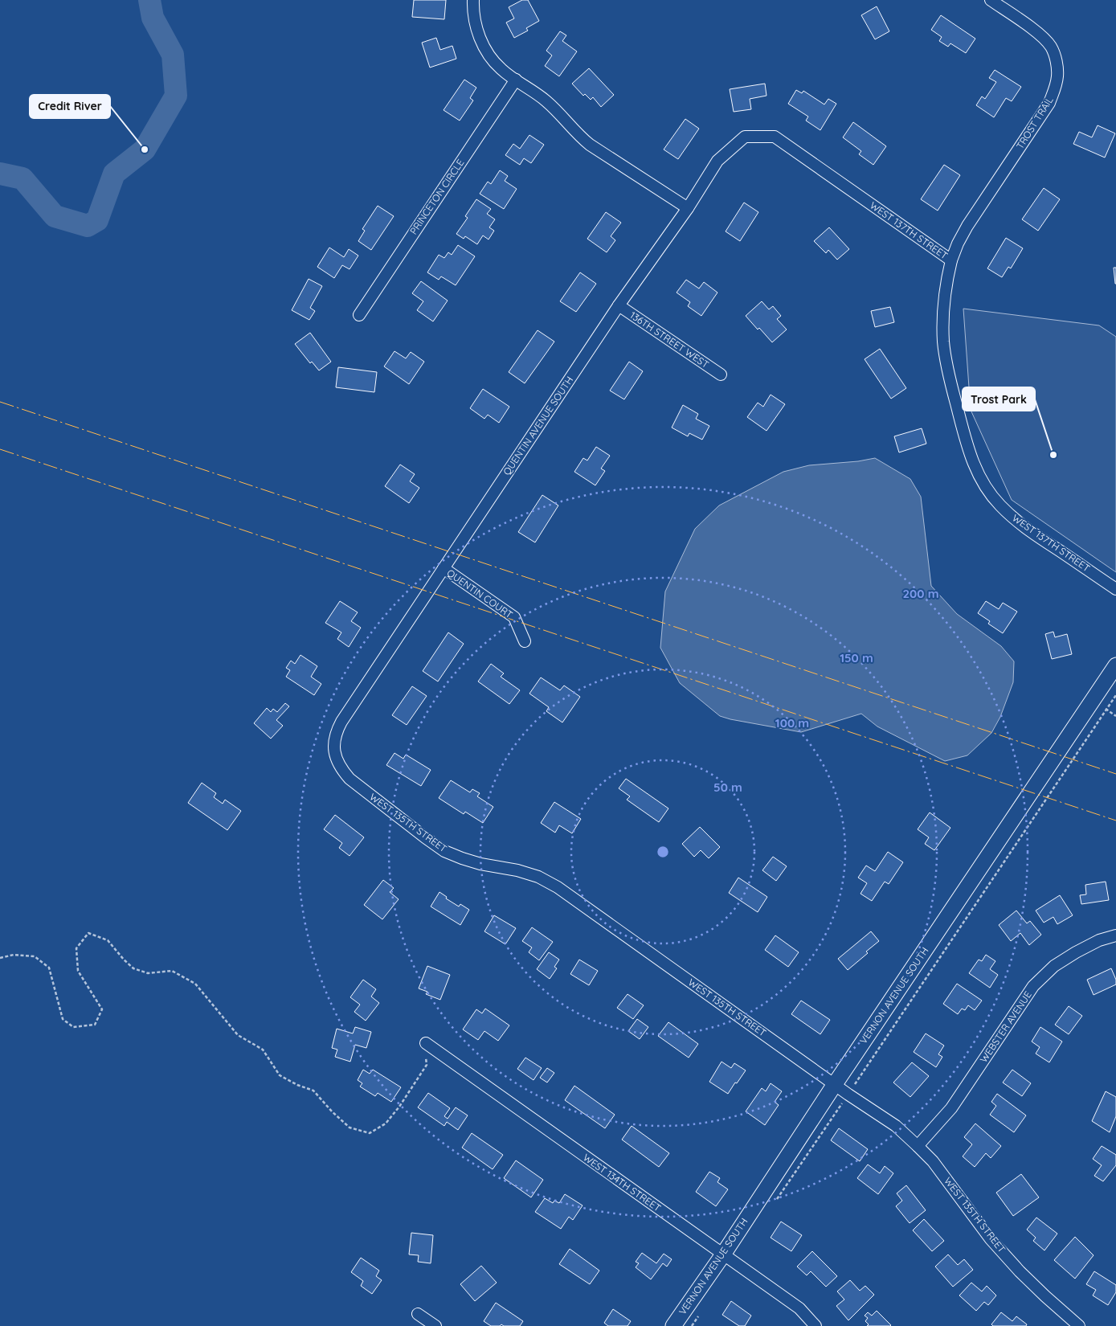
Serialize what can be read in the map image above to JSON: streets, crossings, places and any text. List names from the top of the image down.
{
  "streets": {
    "street": [
      "TROST TRAIL",
      "PRINCETON CIRCLE",
      "WEST 137TH STREET",
      "136TH STREET WEST",
      "QUENTIN AVENUE SOUTH",
      "QUENTIN COURT",
      "WEST 135TH STREET",
      "VERNON AVENUE SOUTH",
      "WEBSTER AVENUE",
      "WEST 134TH STREET"
    ]
  },
  "crossings": [
    ["TROST TRAIL", "WEST 137TH STREET"],
    ["WEST 137TH STREET", "QUENTIN AVENUE SOUTH"],
    ["136TH STREET WEST", "QUENTIN AVENUE SOUTH"],
    ["QUENTIN AVENUE SOUTH", "QUENTIN COURT"],
    ["QUENTIN AVENUE SOUTH", "WEST 135TH STREET"],
    ["WEST 135TH STREET", "VERNON AVENUE SOUTH"],
    ["WEST 135TH STREET", "WEBSTER AVENUE"],
    ["VERNON AVENUE SOUTH", "WEST 134TH STREET"]
  ],
  "places": ["Credit River", "Trost Park"],
  "rings": [
    "200 m",
    "150 m",
    "100 m",
    "50 m"
  ]
}
